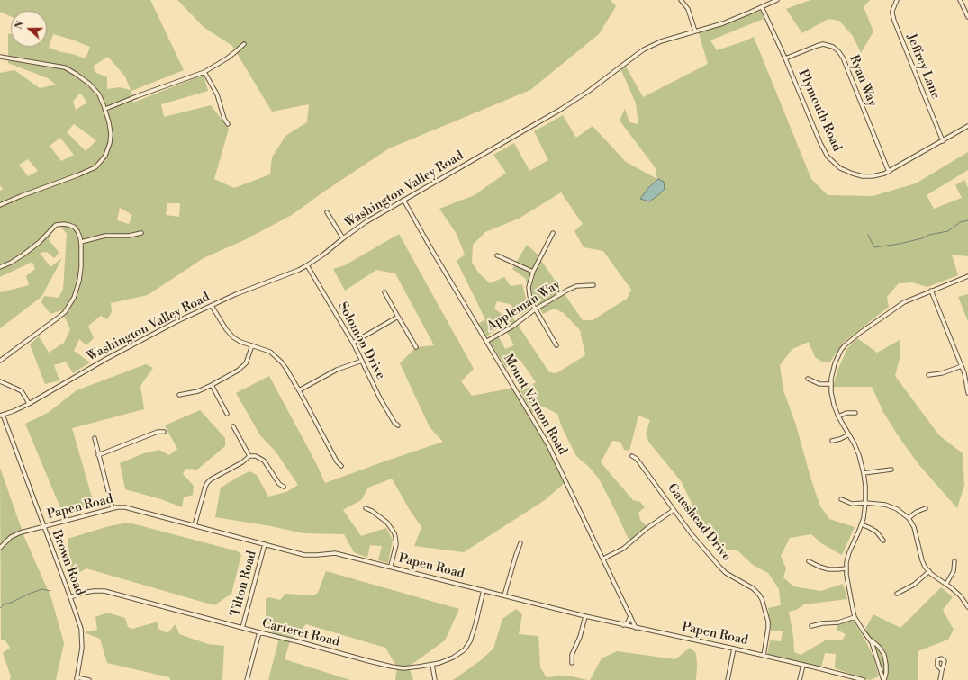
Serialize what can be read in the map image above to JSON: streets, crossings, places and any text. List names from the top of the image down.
{
  "streets": {
    "street": [
      "Jeffrey Lane",
      "Ryan Way",
      "Plymouth Road",
      "Washington Valley Road",
      "Appleman Way",
      "Solomon Drive",
      "Mount Vernon Road",
      "Papen Road",
      "Gateshead Drive",
      "Brown Road",
      "Tilton Road",
      "Carteret Road"
    ]
  },
  "crossings": [
    ["Jeffrey Lane", "Plymouth Road"],
    ["Ryan Way", "Plymouth Road"],
    ["Plymouth Road", "Washington Valley Road"],
    ["Washington Valley Road", "Solomon Drive"],
    ["Washington Valley Road", "Mount Vernon Road"],
    ["Washington Valley Road", "Brown Road"],
    ["Appleman Way", "Mount Vernon Road"],
    ["Mount Vernon Road", "Papen Road"],
    ["Papen Road", "Gateshead Drive"],
    ["Papen Road", "Brown Road"],
    ["Papen Road", "Tilton Road"],
    ["Papen Road", "Carteret Road"],
    ["Brown Road", "Carteret Road"],
    ["Tilton Road", "Carteret Road"]
  ],
  "north": "left"
}
